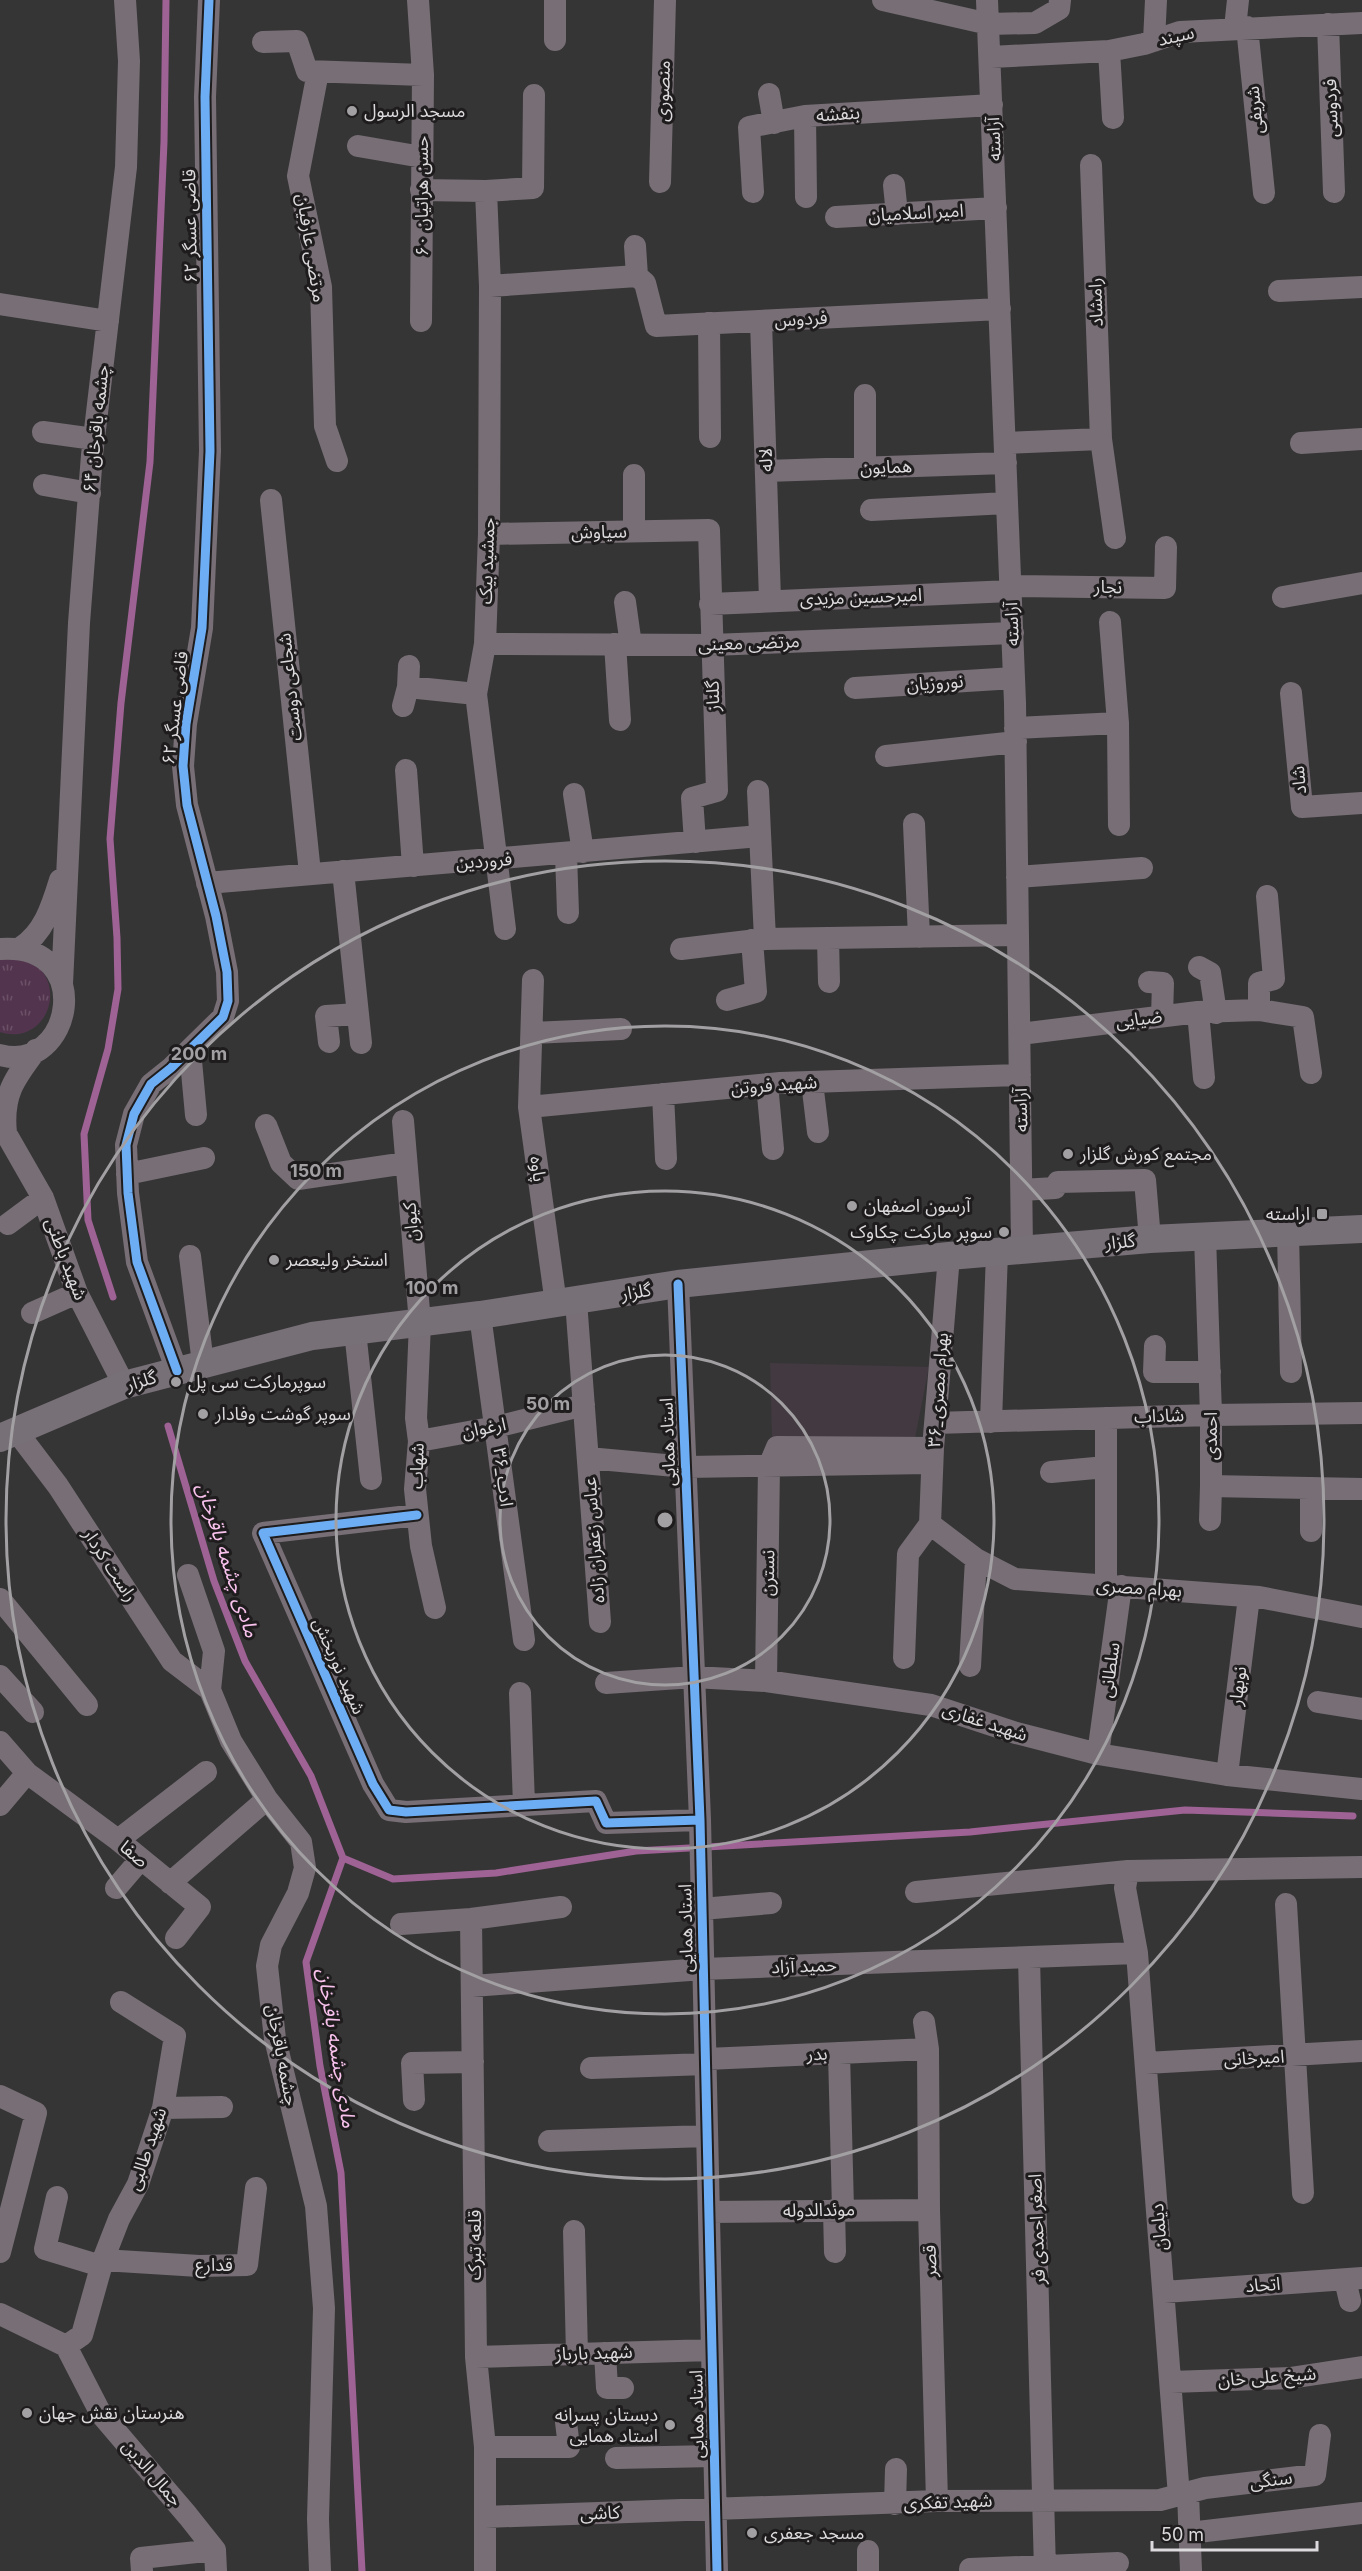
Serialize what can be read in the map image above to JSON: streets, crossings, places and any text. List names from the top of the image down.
{
  "streets": {
    "main road": ["گلزار"],
    "street": [
      "سپند",
      "منصوری",
      "فردوسی",
      "شریفی",
      "بنفشه",
      "آراسته",
      "حسن هراتیان ۶۰",
      "امیر اسلامیان",
      "قاضی عسگر ۶۲",
      "مرتضی عارفیان",
      "رامشاد",
      "فردوس",
      "چشمه باقرخان ۶۴",
      "لاله",
      "همایون",
      "سیاوش",
      "جمشید بیک",
      "نجار",
      "امیرحسین مزیدی",
      "مرتضی معینی",
      "نوروزیان",
      "شجاعی دوست",
      "گلناز",
      "شاد",
      "فروردین",
      "ضیایی",
      "شهید فروتن",
      "پاوه",
      "کیوان",
      "شهید باطنی",
      "۳۶_بهرام مصری",
      "شاداب",
      "ارغوان",
      "احمدی",
      "استاد همایی",
      "شهاب",
      "۳۶_ادب",
      "عباس زعفران زاده",
      "راست کردار",
      "نسترن",
      "بهرام مصری",
      "شهید نوربخش",
      "سلطانی",
      "نوبهار",
      "شهید غفاری",
      "صفا",
      "حمید آزاد",
      "بدر",
      "چشمه باقرخان",
      "امیرخانی",
      "شهید طالبی",
      "موئدالدوله",
      "دیلمان",
      "اصغر احمدی فر",
      "قلعه تبرک",
      "قصر",
      "قدارع",
      "اتحاد",
      "شهید بارباز",
      "شیخ علی خان",
      "جمال الدین",
      "سنگی",
      "شهید تفکری",
      "کاشی"
    ]
  },
  "crossings": [
    ["سپند", "فردوسی"],
    ["سپند", "شریفی"],
    ["سپند", "آراسته"],
    ["بنفشه", "آراسته"],
    ["آراسته", "امیر اسلامیان"],
    ["آراسته", "فردوس"],
    ["آراسته", "همایون"],
    ["آراسته", "نجار"],
    ["آراسته", "امیرحسین مزیدی"],
    ["آراسته", "مرتضی معینی"],
    ["آراسته", "نوروزیان"],
    ["آراسته", "ضیایی"],
    ["آراسته", "شهید فروتن"],
    ["آراسته", "گلزار"],
    ["قاضی عسگر ۶۲", "فروردین"],
    ["قاضی عسگر ۶۲", "گلزار"],
    ["فردوس", "لاله"],
    ["لاله", "همایون"],
    ["لاله", "امیرحسین مزیدی"],
    ["سیاوش", "جمشید بیک"],
    ["سیاوش", "گلناز"],
    ["جمشید بیک", "مرتضی معینی"],
    ["جمشید بیک", "فروردین"],
    ["نجار", "امیرحسین مزیدی"],
    ["امیرحسین مزیدی", "گلناز"],
    ["مرتضی معینی", "گلناز"],
    ["شجاعی دوست", "فروردین"],
    ["گلناز", "فروردین"],
    ["شهید فروتن", "پاوه"],
    ["پاوه", "گلزار"],
    ["پاوه", "عباس زعفران زاده"],
    ["کیوان", "گلزار"],
    ["کیوان", "شهاب"],
    ["گلزار", "شهید باطنی"],
    ["گلزار", "۳۶_بهرام مصری"],
    ["گلزار", "احمدی"],
    ["گلزار", "استاد همایی"],
    ["گلزار", "شهاب"],
    ["گلزار", "۳۶_ادب"],
    ["گلزار", "عباس زعفران زاده"],
    ["گلزار", "راست کردار"],
    ["۳۶_بهرام مصری", "شاداب"],
    ["۳۶_بهرام مصری", "بهرام مصری"],
    ["شاداب", "احمدی"],
    ["شاداب", "سلطانی"],
    ["ارغوان", "شهاب"],
    ["ارغوان", "۳۶_ادب"],
    ["ارغوان", "عباس زعفران زاده"],
    ["استاد همایی", "عباس زعفران زاده"],
    ["استاد همایی", "شهید غفاری"],
    ["استاد همایی", "حمید آزاد"],
    ["استاد همایی", "بدر"],
    ["استاد همایی", "موئدالدوله"],
    ["استاد همایی", "شهید بارباز"],
    ["استاد همایی", "شهید تفکری"],
    ["استاد همایی", "کاشی"],
    ["شهاب", "شهید نوربخش"],
    ["راست کردار", "چشمه باقرخان"],
    ["نسترن", "شهید غفاری"],
    ["بهرام مصری", "سلطانی"],
    ["بهرام مصری", "نوبهار"],
    ["سلطانی", "شهید غفاری"],
    ["نوبهار", "شهید غفاری"],
    ["حمید آزاد", "دیلمان"],
    ["حمید آزاد", "اصغر احمدی فر"],
    ["حمید آزاد", "قلعه تبرک"],
    ["بدر", "قصر"],
    ["امیرخانی", "دیلمان"],
    ["شهید طالبی", "قدارع"],
    ["شهید طالبی", "جمال الدین"],
    ["موئدالدوله", "قصر"],
    ["دیلمان", "اتحاد"],
    ["دیلمان", "شیخ علی خان"],
    ["دیلمان", "سنگی"],
    ["دیلمان", "شهید تفکری"],
    ["اصغر احمدی فر", "شهید تفکری"],
    ["قلعه تبرک", "شهید بارباز"],
    ["قلعه تبرک", "کاشی"],
    ["قصر", "شهید تفکری"],
    ["سنگی", "شهید تفکری"],
    ["شهید تفکری", "کاشی"]
  ],
  "water": ["مادی چشمه باقرخان"],
  "places": {
    "other": [
      "مسجد الرسول",
      "مجتمع کورش گلزار",
      "آرسون اصفهان",
      "سوپر مارکت چکاوک",
      "استخر ولیعصر",
      "سوپرمارکت سی پل",
      "سوپر گوشت وفادار",
      "هنرستان نقش جهان",
      "دبستان پسرانه استاد همایی",
      "مسجد جعفری"
    ],
    "transit": ["اراسته"]
  },
  "scale_bar": "50 m",
  "rings": [
    "200 m",
    "150 m",
    "100 m",
    "50 m"
  ]
}
